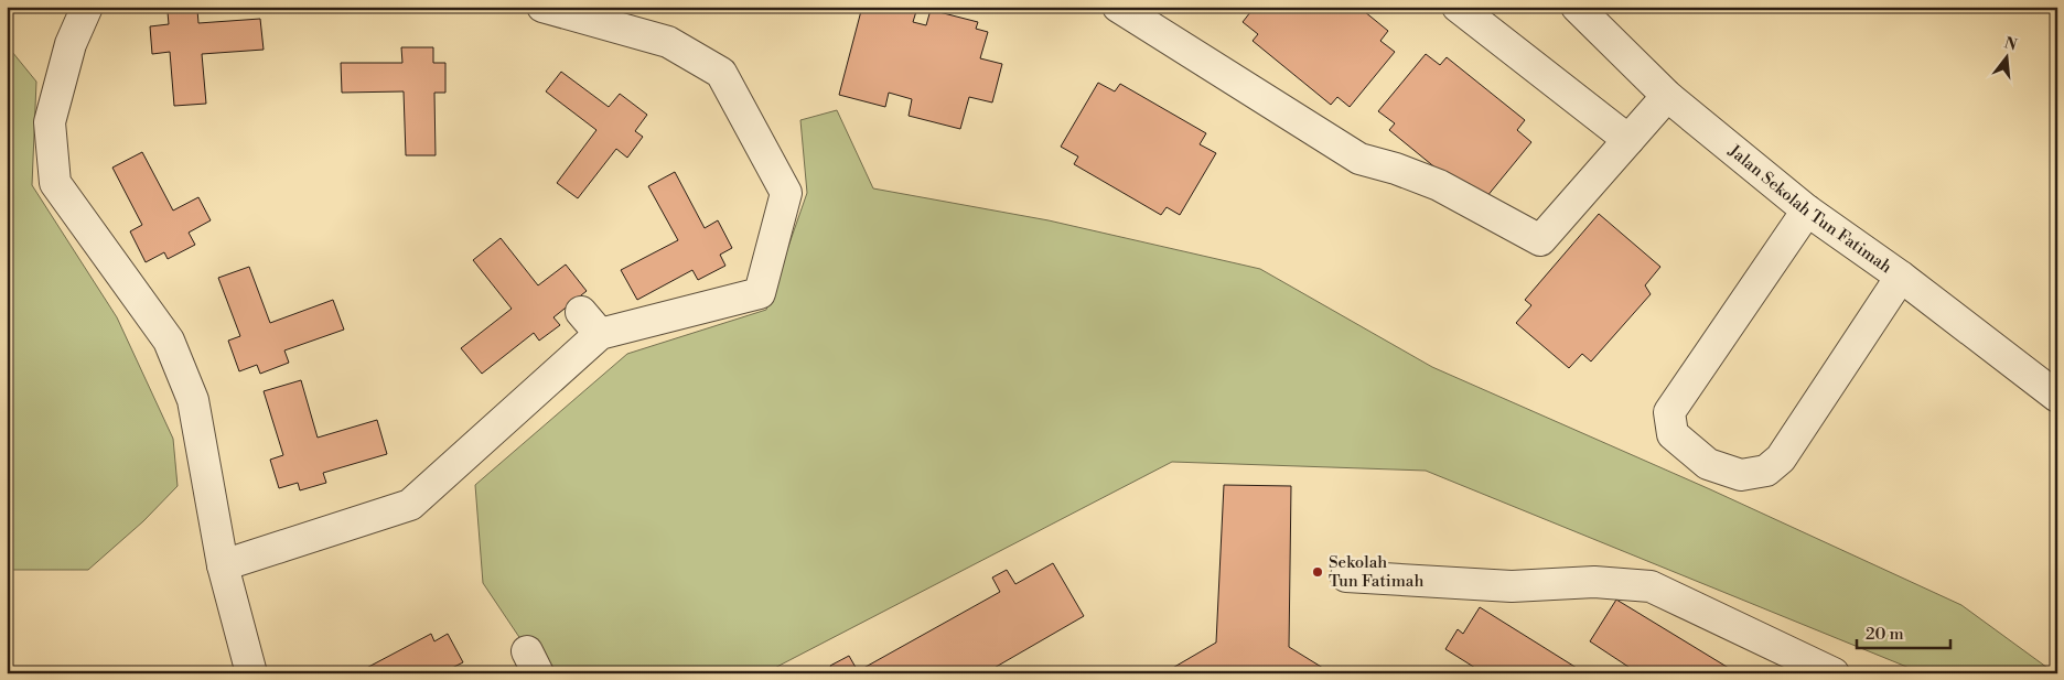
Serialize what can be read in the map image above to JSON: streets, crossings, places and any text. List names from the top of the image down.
{
  "streets": {
    "street": ["Jalan Sekolah Tun Fatimah"]
  },
  "places": ["Sekolah Tun Fatimah"],
  "scale_bar": "20 m",
  "north": "top"
}
